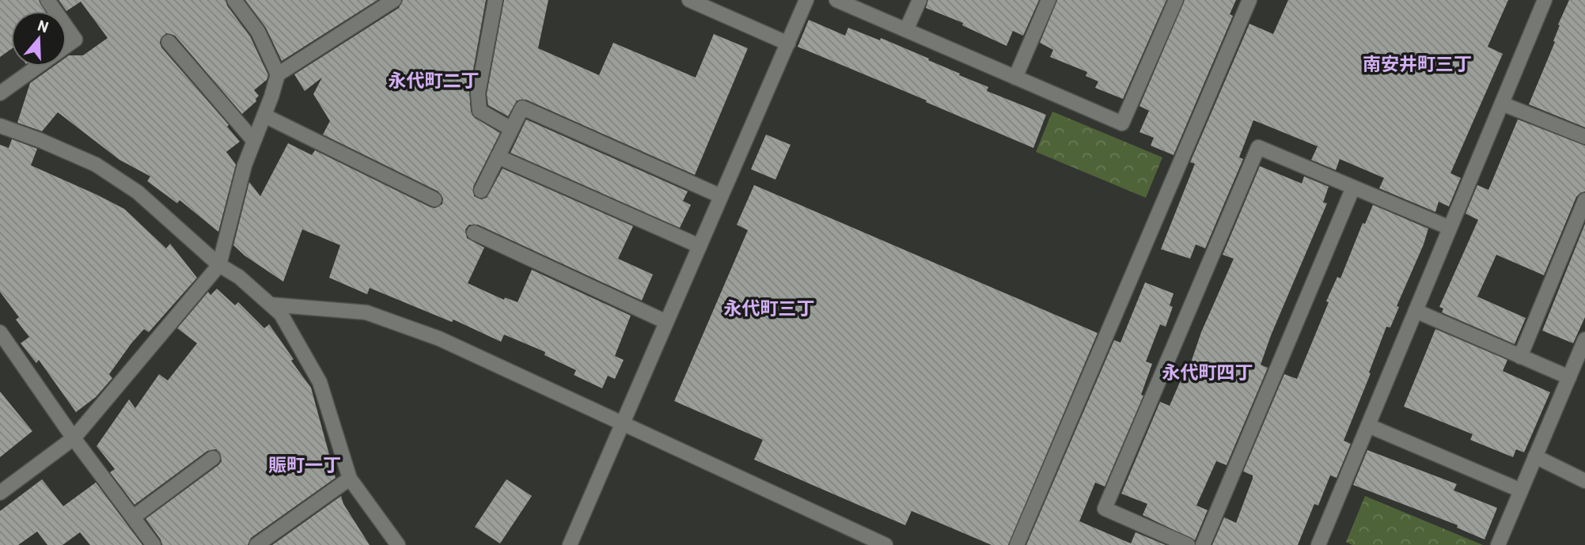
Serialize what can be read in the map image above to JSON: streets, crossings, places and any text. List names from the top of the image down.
{
  "districts": [
    "南安井町三丁",
    "永代町二丁",
    "永代町三丁",
    "永代町四丁",
    "賑町一丁"
  ],
  "north": "top"
}
